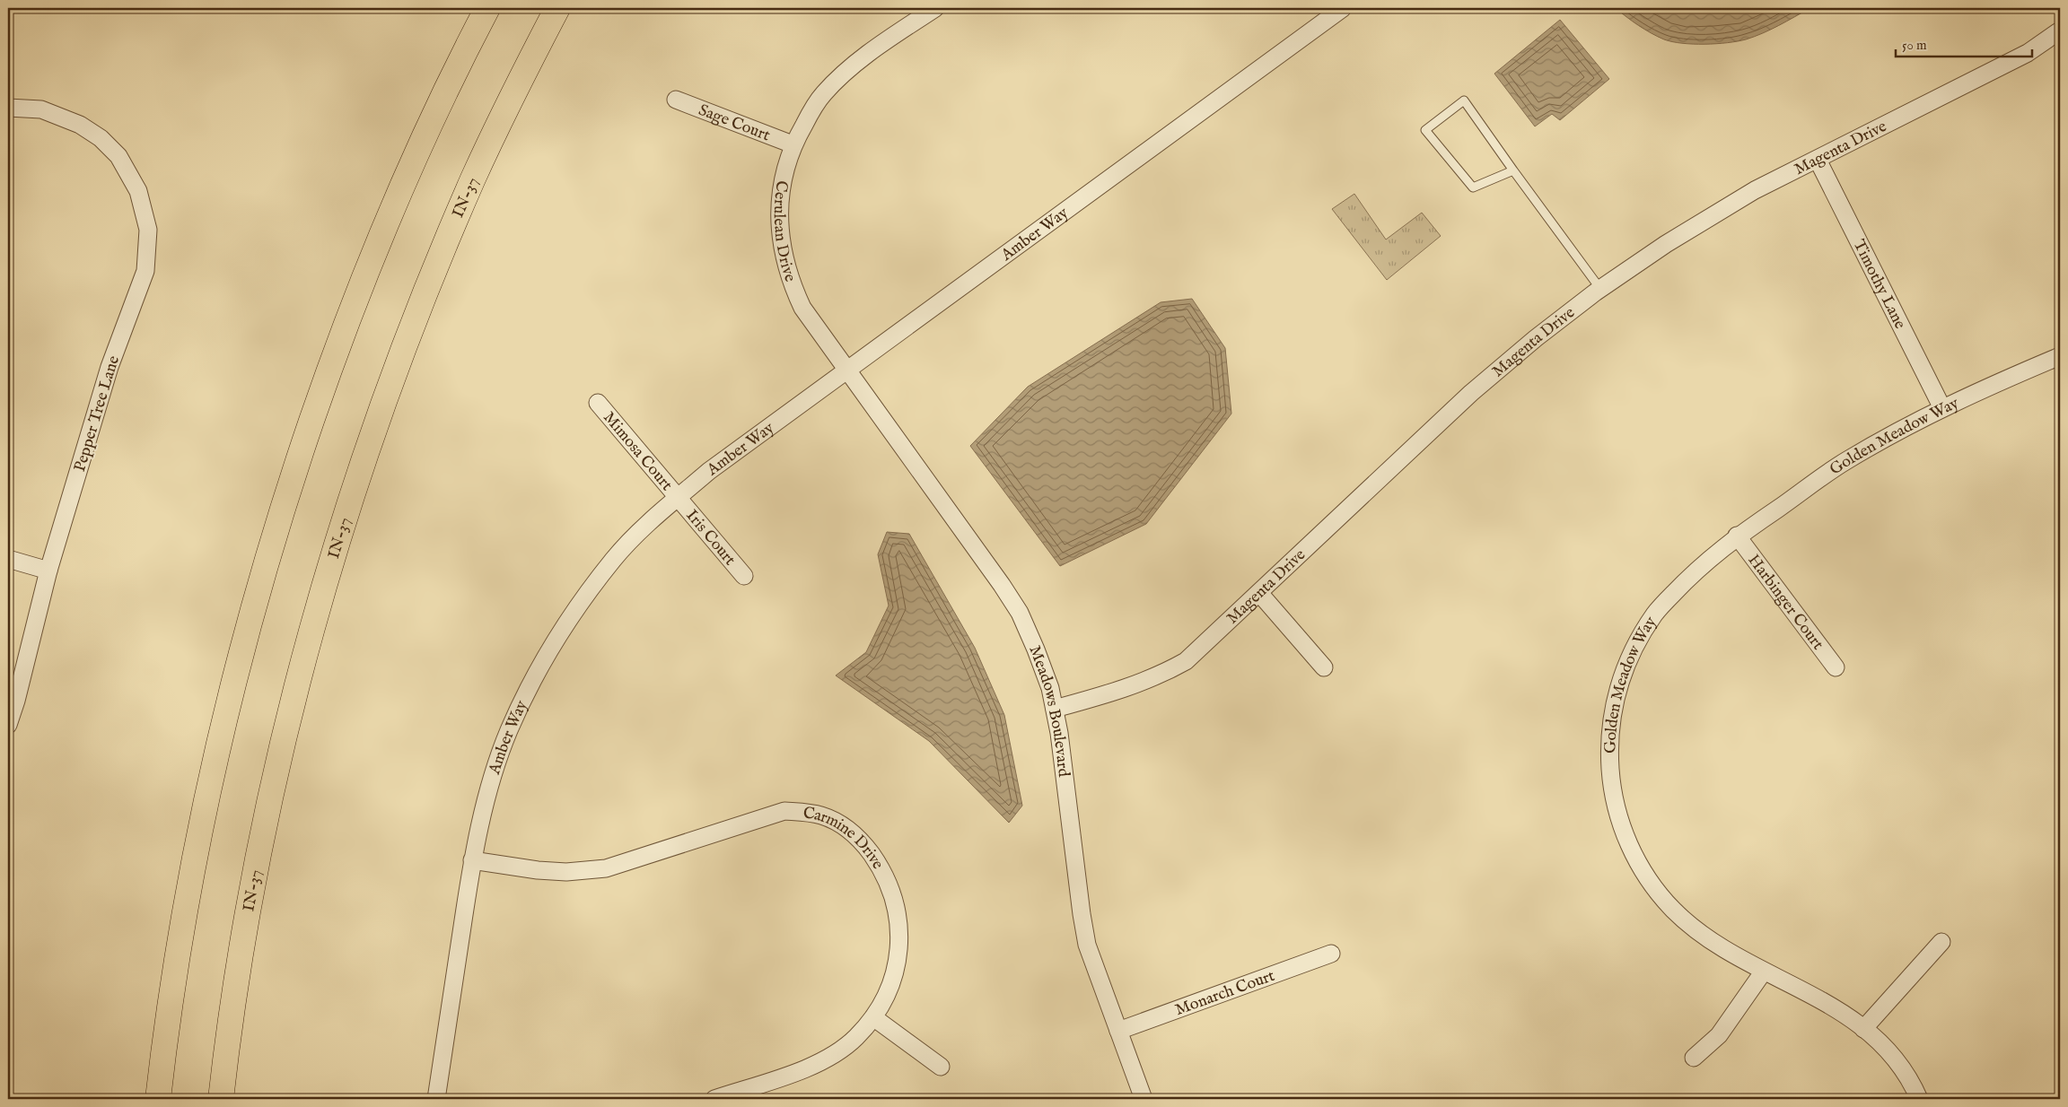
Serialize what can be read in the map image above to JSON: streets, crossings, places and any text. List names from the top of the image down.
{
  "streets": {
    "highway": ["IN-37"],
    "street": [
      "Sage Court",
      "Magenta Drive",
      "Cerulean Drive",
      "Amber Way",
      "Timothy Lane",
      "Pepper Tree Lane",
      "Golden Meadow Way",
      "Mimosa Court",
      "Iris Court",
      "Harbinger Court",
      "Meadows Boulevard",
      "Carmine Drive",
      "Monarch Court"
    ]
  },
  "crossings": [
    ["Sage Court", "Cerulean Drive"],
    ["Magenta Drive", "Timothy Lane"],
    ["Magenta Drive", "Meadows Boulevard"],
    ["Cerulean Drive", "Amber Way"],
    ["Cerulean Drive", "Meadows Boulevard"],
    ["Amber Way", "Mimosa Court"],
    ["Amber Way", "Iris Court"],
    ["Amber Way", "Meadows Boulevard"],
    ["Amber Way", "Carmine Drive"],
    ["Timothy Lane", "Golden Meadow Way"],
    ["Golden Meadow Way", "Harbinger Court"],
    ["Mimosa Court", "Iris Court"],
    ["Meadows Boulevard", "Monarch Court"]
  ],
  "scale_bar": "50 m"
}
